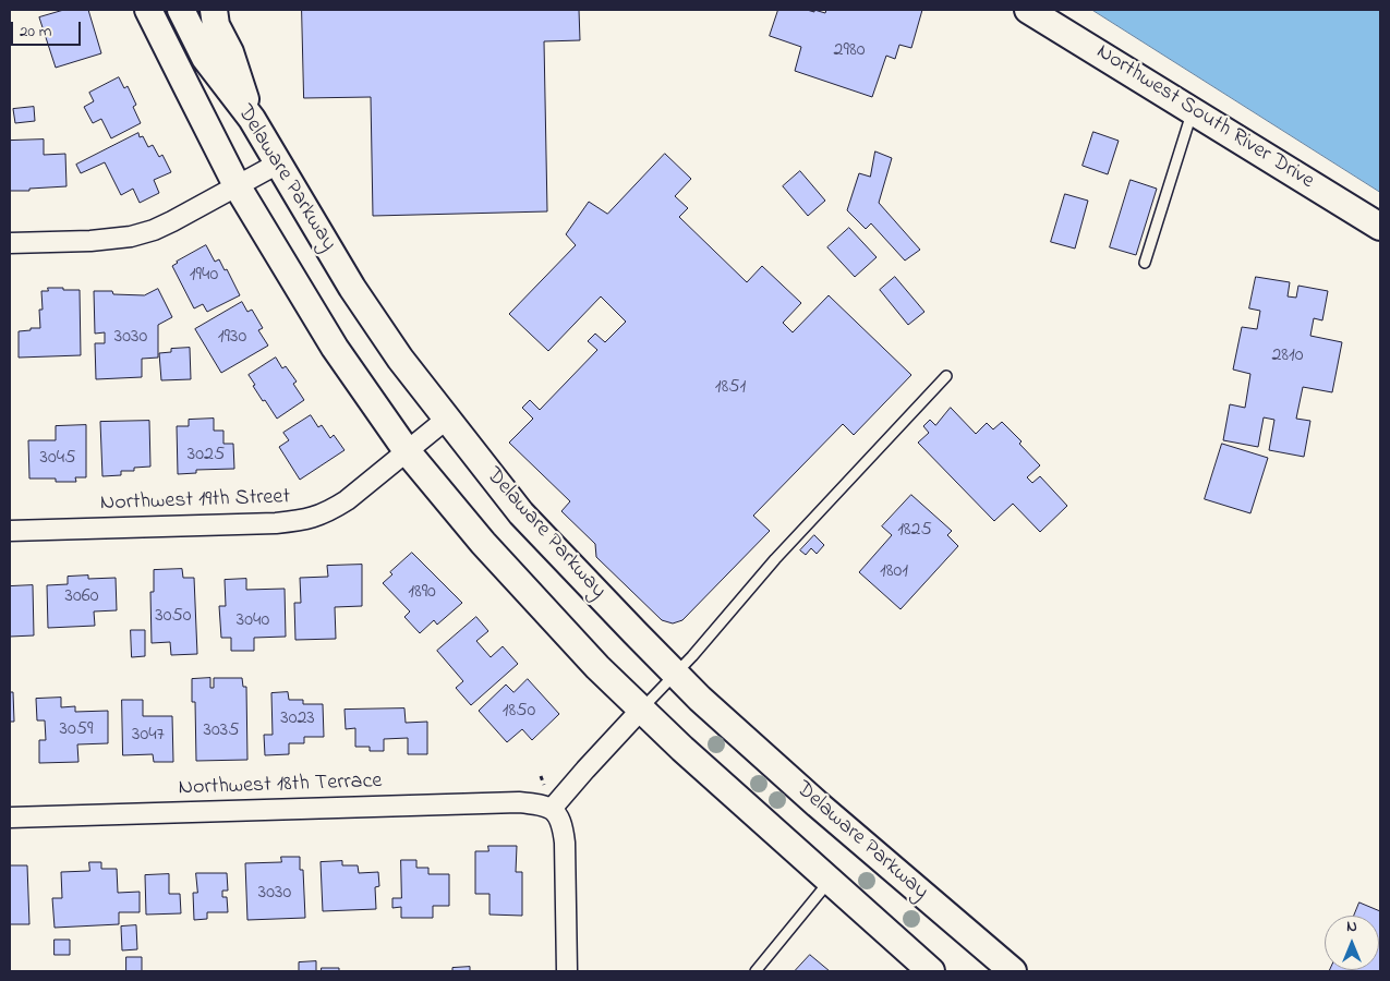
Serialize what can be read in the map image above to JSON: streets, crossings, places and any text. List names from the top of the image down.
{
  "streets": {
    "street": [
      "Northwest South River Drive",
      "Delaware Parkway",
      "Northwest 19th Street",
      "Northwest 18th Terrace"
    ]
  },
  "crossings": [
    ["Delaware Parkway", "Northwest 19th Street"]
  ],
  "house_numbers": [
    "2980",
    "1940",
    "3030",
    "1930",
    "2810",
    "1851",
    "3025",
    "3045",
    "1825",
    "1801",
    "1890",
    "3060",
    "3050",
    "3040",
    "1850",
    "3023",
    "3059",
    "3035",
    "3047",
    "3030"
  ],
  "scale_bar": "20 m",
  "north": "top"
}
